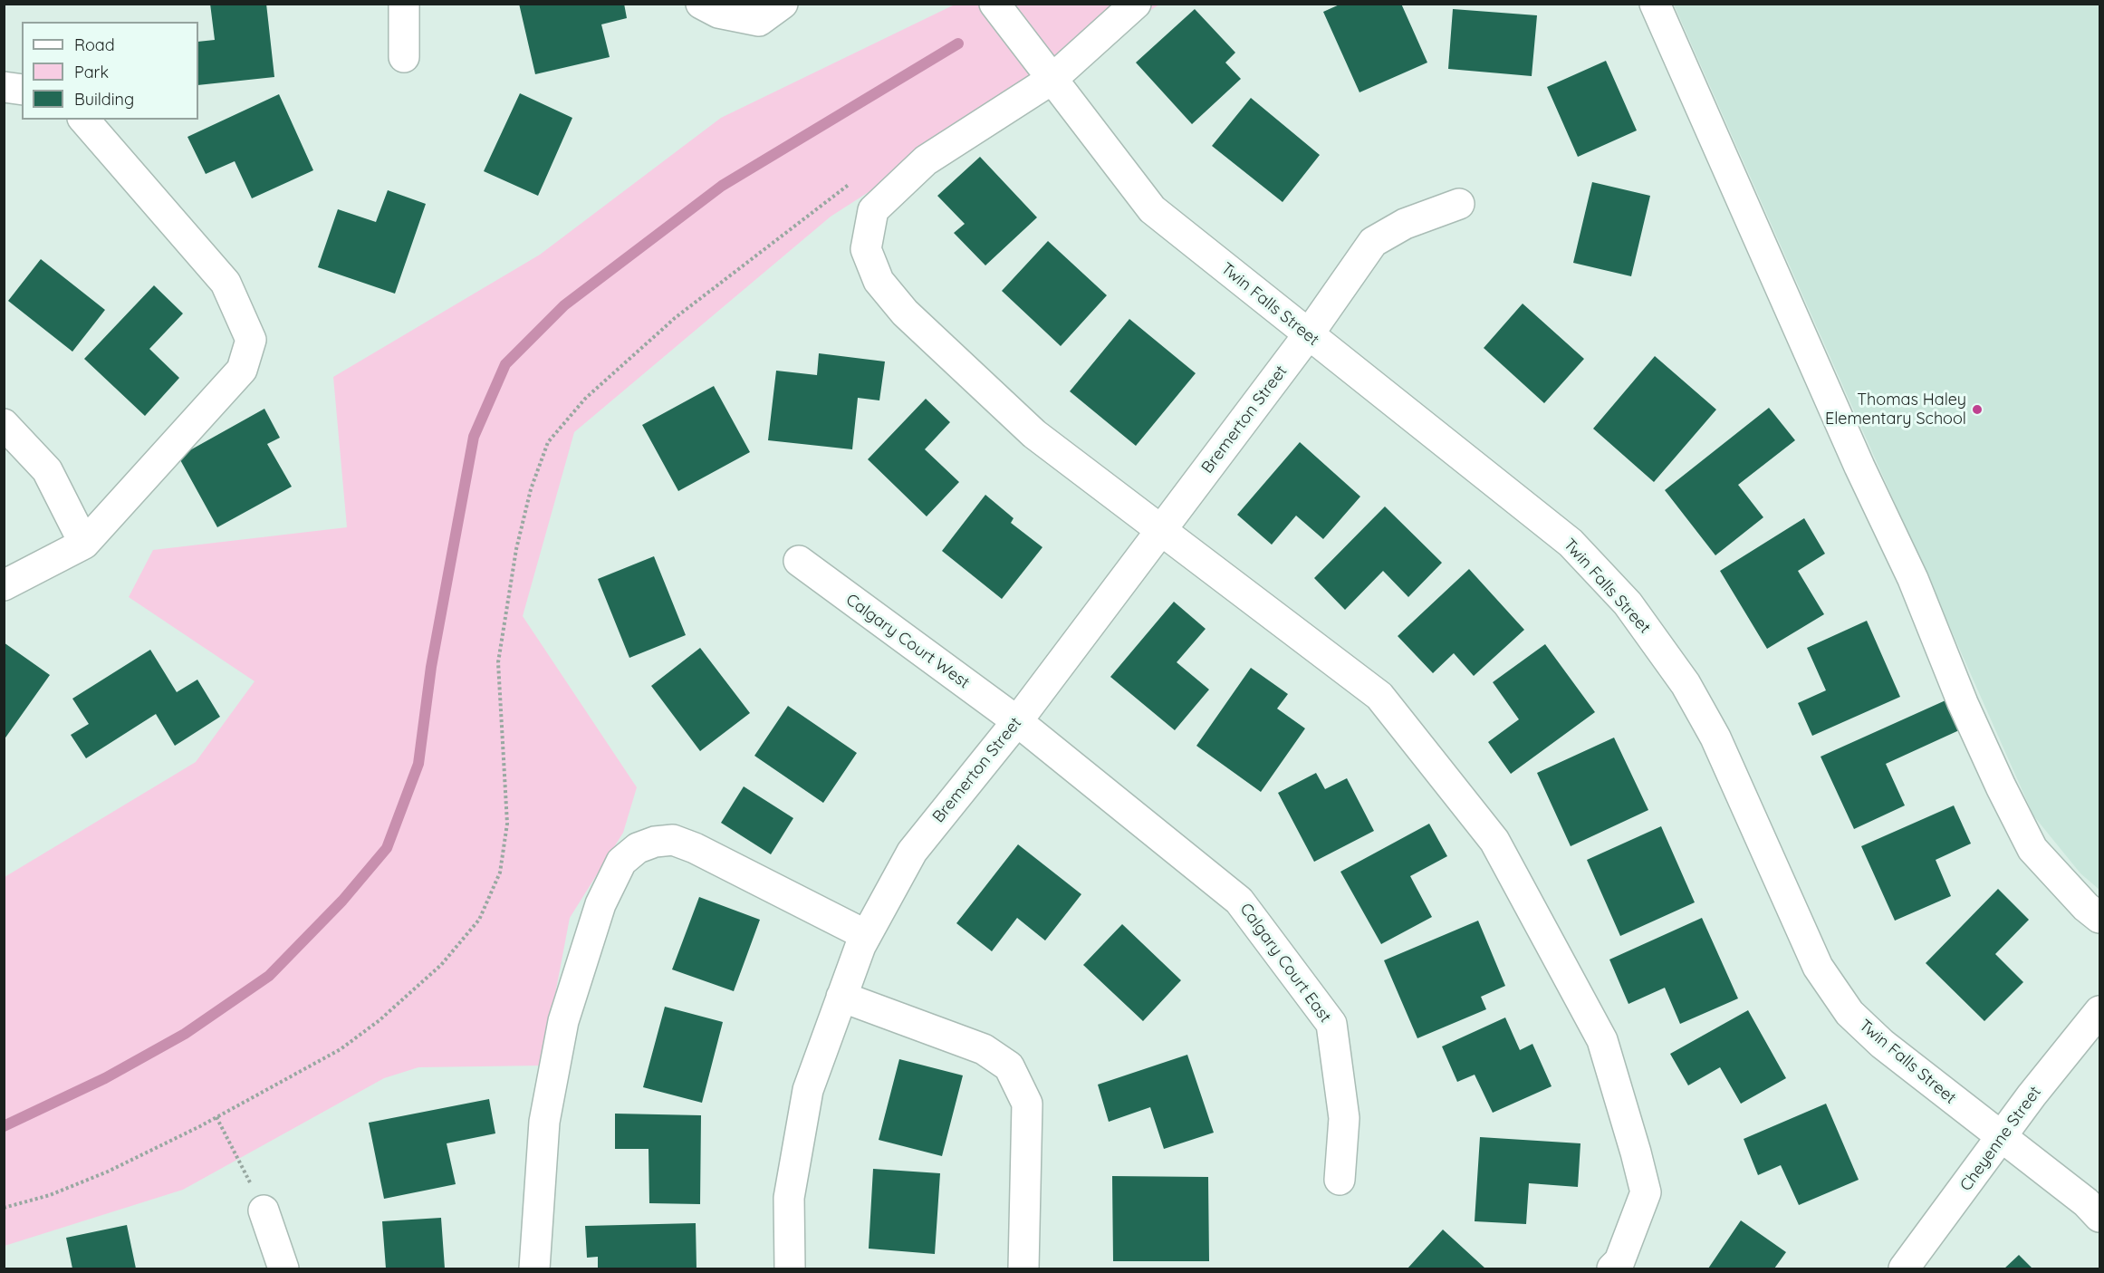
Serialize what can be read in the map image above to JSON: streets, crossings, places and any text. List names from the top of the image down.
{
  "streets": {
    "street": [
      "Twin Falls Street",
      "Bremerton Street",
      "Calgary Court West",
      "Calgary Court East",
      "Cheyenne Street"
    ]
  },
  "crossings": [
    ["Twin Falls Street", "Bremerton Street"],
    ["Twin Falls Street", "Cheyenne Street"],
    ["Bremerton Street", "Calgary Court West"],
    ["Bremerton Street", "Calgary Court East"],
    ["Calgary Court West", "Calgary Court East"]
  ],
  "places": ["Thomas Haley Elementary School"],
  "legend": ["Road", "Park", "Building"]
}
